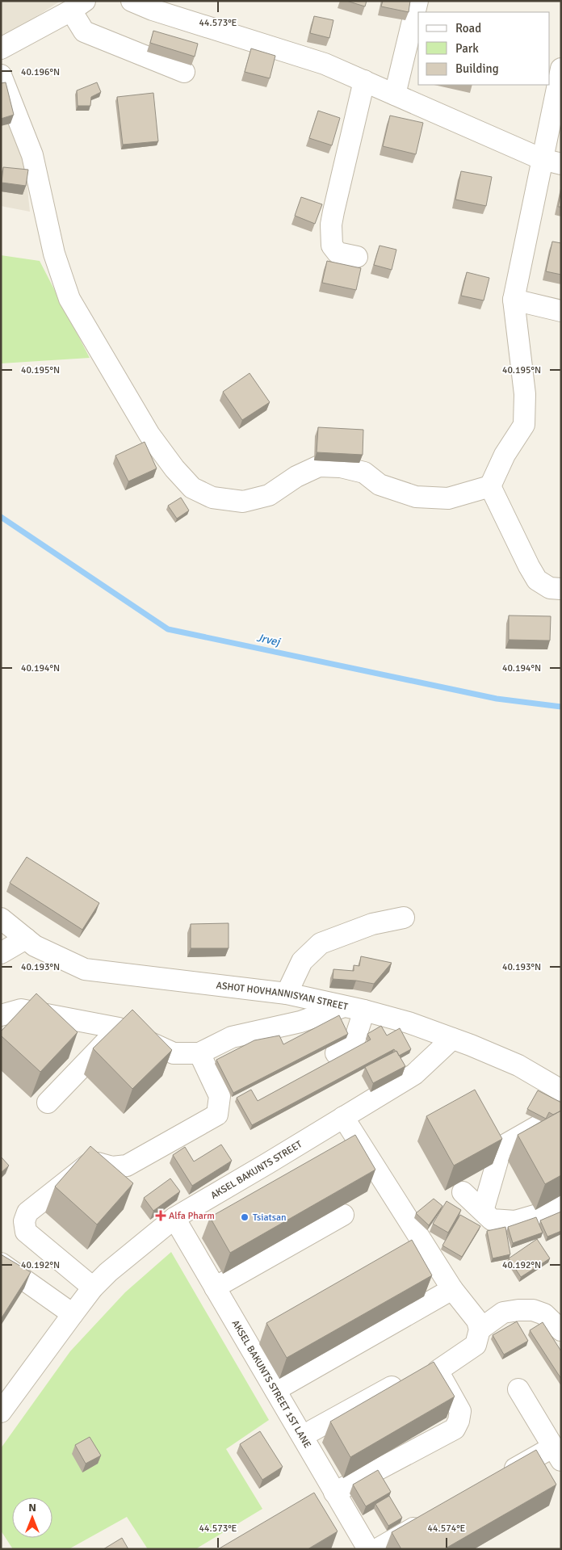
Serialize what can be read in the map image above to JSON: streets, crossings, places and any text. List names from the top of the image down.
{
  "streets": {
    "street": ["ASHOT HOVHANNISYAN STREET", "AKSEL BAKUNTS STREET", "AKSEL BAKUNTS STREET 1ST LANE"]
  },
  "crossings": [
    ["ASHOT HOVHANNISYAN STREET", "AKSEL BAKUNTS STREET"],
    ["AKSEL BAKUNTS STREET", "AKSEL BAKUNTS STREET 1ST LANE"]
  ],
  "water": ["Jrvej"],
  "places": {
    "health": ["Alfa Pharm"],
    "other": ["Tsiatsan"]
  },
  "legend": ["Road", "Park", "Building"],
  "north": "top",
  "coordinates": [
    "44.573°E",
    "40.196°N",
    "40.195°N",
    "40.194°N",
    "40.193°N",
    "40.192°N",
    "44.574°E"
  ]
}
